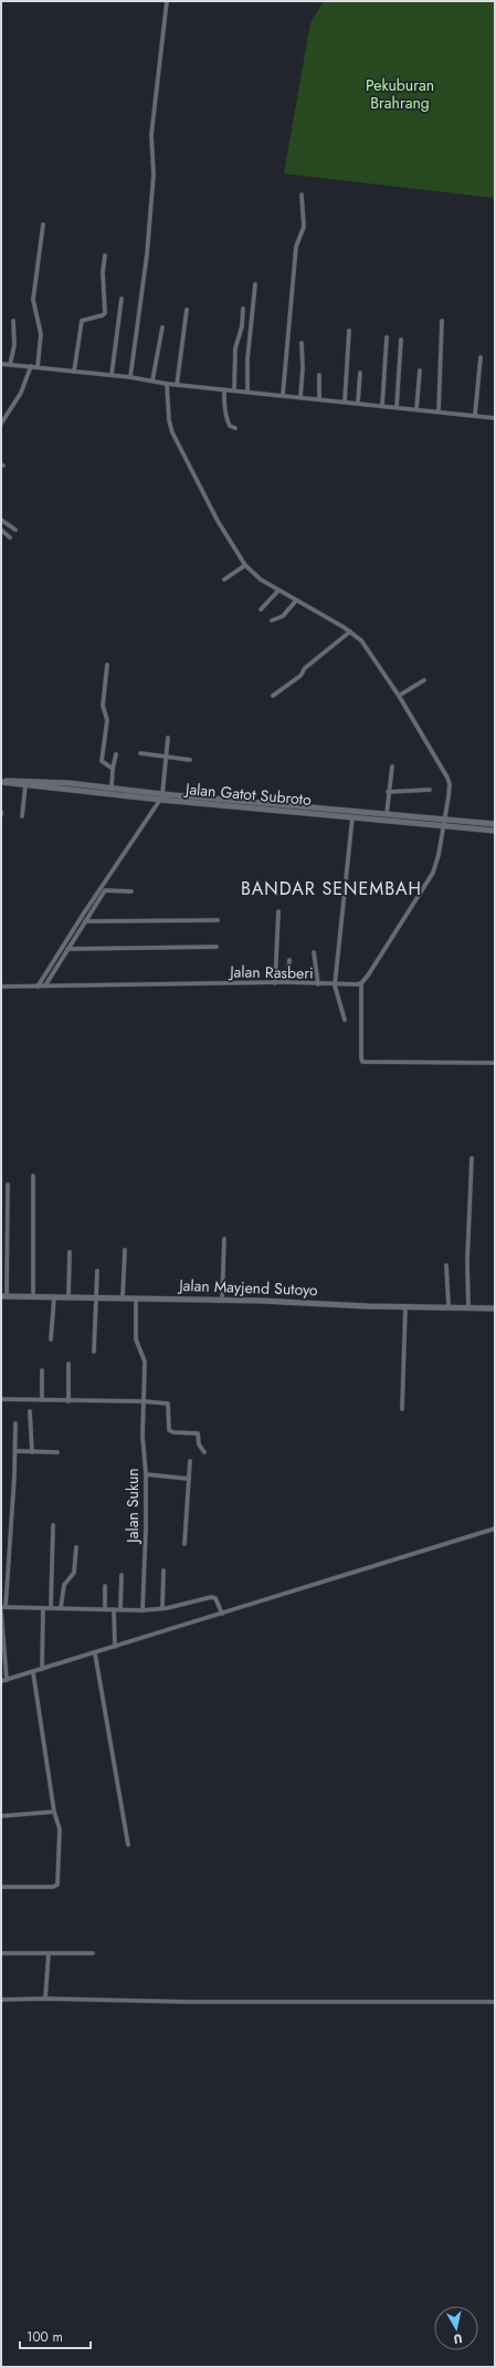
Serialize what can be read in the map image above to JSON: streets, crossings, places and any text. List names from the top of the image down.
{
  "streets": {
    "main road": ["Jalan Gatot Subroto", "Jalan Mayjend Sutoyo"],
    "street": ["Jalan Rasberi", "Jalan Sukun"]
  },
  "crossings": [
    ["Jalan Mayjend Sutoyo", "Jalan Sukun"]
  ],
  "districts": ["BANDAR SENEMBAH"],
  "parks": ["Pekuburan Brahrang"],
  "scale_bar": "100 m",
  "north": "bottom"
}
